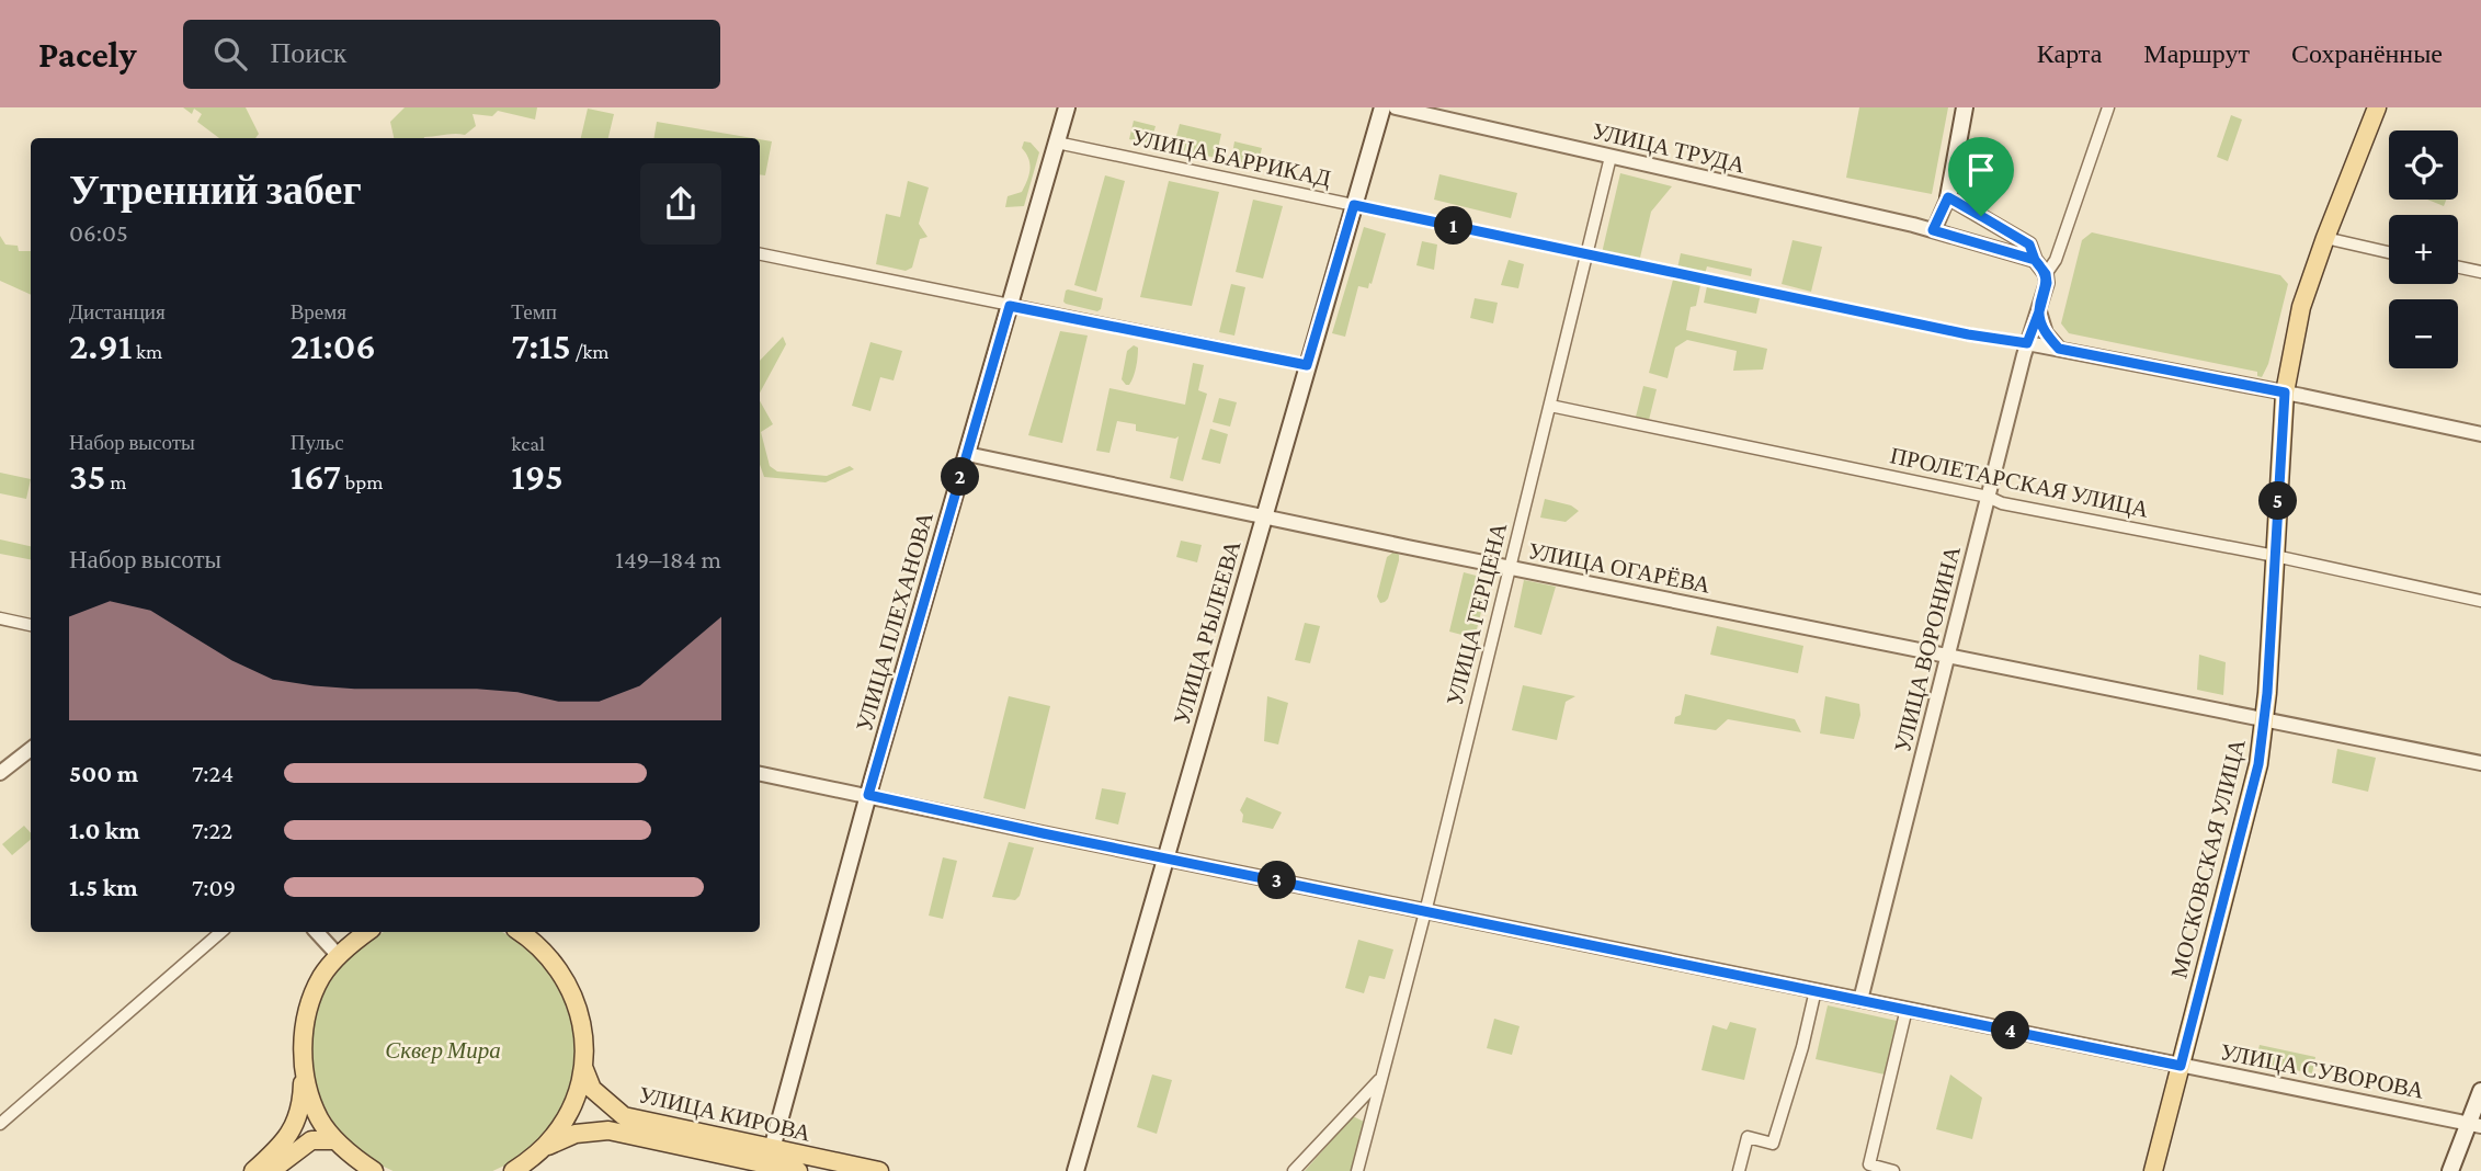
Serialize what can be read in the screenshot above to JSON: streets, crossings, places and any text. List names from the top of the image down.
{
  "streets": {
    "main road": [
      "УЛИЦА ПЛЕХАНОВА",
      "УЛИЦА РЫЛЕЕВА",
      "МОСКОВСКАЯ УЛИЦА",
      "УЛИЦА КИРОВА"
    ],
    "street": [
      "УЛИЦА ТРУДА",
      "УЛИЦА БАРРИКАД",
      "ПРОЛЕТАРСКАЯ УЛИЦА",
      "УЛИЦА ОГАРЁВА",
      "УЛИЦА ГЕРЦЕНА",
      "УЛИЦА ВОРОНИНА",
      "УЛИЦА СУВОРОВА"
    ]
  },
  "crossings": [
    ["УЛИЦА ТРУДА", "УЛИЦА ГЕРЦЕНА"],
    ["УЛИЦА БАРРИКАД", "УЛИЦА ГЕРЦЕНА"],
    ["УЛИЦА БАРРИКАД", "УЛИЦА ПЛЕХАНОВА"],
    ["УЛИЦА БАРРИКАД", "УЛИЦА РЫЛЕЕВА"],
    ["УЛИЦА БАРРИКАД", "УЛИЦА ВОРОНИНА"],
    ["УЛИЦА БАРРИКАД", "МОСКОВСКАЯ УЛИЦА"],
    ["ПРОЛЕТАРСКАЯ УЛИЦА", "УЛИЦА ГЕРЦЕНА"],
    ["ПРОЛЕТАРСКАЯ УЛИЦА", "УЛИЦА ВОРОНИНА"],
    ["ПРОЛЕТАРСКАЯ УЛИЦА", "МОСКОВСКАЯ УЛИЦА"],
    ["УЛИЦА ОГАРЁВА", "УЛИЦА ГЕРЦЕНА"],
    ["УЛИЦА ОГАРЁВА", "УЛИЦА ПЛЕХАНОВА"],
    ["УЛИЦА ОГАРЁВА", "УЛИЦА РЫЛЕЕВА"],
    ["УЛИЦА ОГАРЁВА", "УЛИЦА ВОРОНИНА"],
    ["УЛИЦА ОГАРЁВА", "МОСКОВСКАЯ УЛИЦА"],
    ["УЛИЦА ГЕРЦЕНА", "УЛИЦА СУВОРОВА"],
    ["УЛИЦА ПЛЕХАНОВА", "УЛИЦА СУВОРОВА"],
    ["УЛИЦА ПЛЕХАНОВА", "УЛИЦА КИРОВА"],
    ["УЛИЦА РЫЛЕЕВА", "УЛИЦА СУВОРОВА"],
    ["УЛИЦА ВОРОНИНА", "УЛИЦА СУВОРОВА"],
    ["МОСКОВСКАЯ УЛИЦА", "УЛИЦА СУВОРОВА"]
  ],
  "parks": ["Сквер Мира"],
  "page": {
    "header": "Pacely",
    "search": "Поиск",
    "nav": ["Карта", "Маршрут", "Сохранённые"],
    "map_buttons": ["+", "−"],
    "heading": ["Утренний забег", "06:05"],
    "pins": [
      "1",
      "2",
      "5",
      "3",
      "4"
    ],
    "stats": [
      ["Дистанция", "2.91 km"],
      ["Время", "21:06"],
      ["Темп", "7:15 /km"],
      ["Набор высоты", "35 m"],
      ["Пульс", "167 bpm"],
      ["kcal", "195"]
    ],
    "chart": ["Набор высоты", "149–184 m"],
    "list": [
      {
        "name": "500 m",
        "note": "7:24"
      },
      {
        "name": "1.0 km",
        "note": "7:22"
      },
      {
        "name": "1.5 km",
        "note": "7:09"
      }
    ]
  }
}
